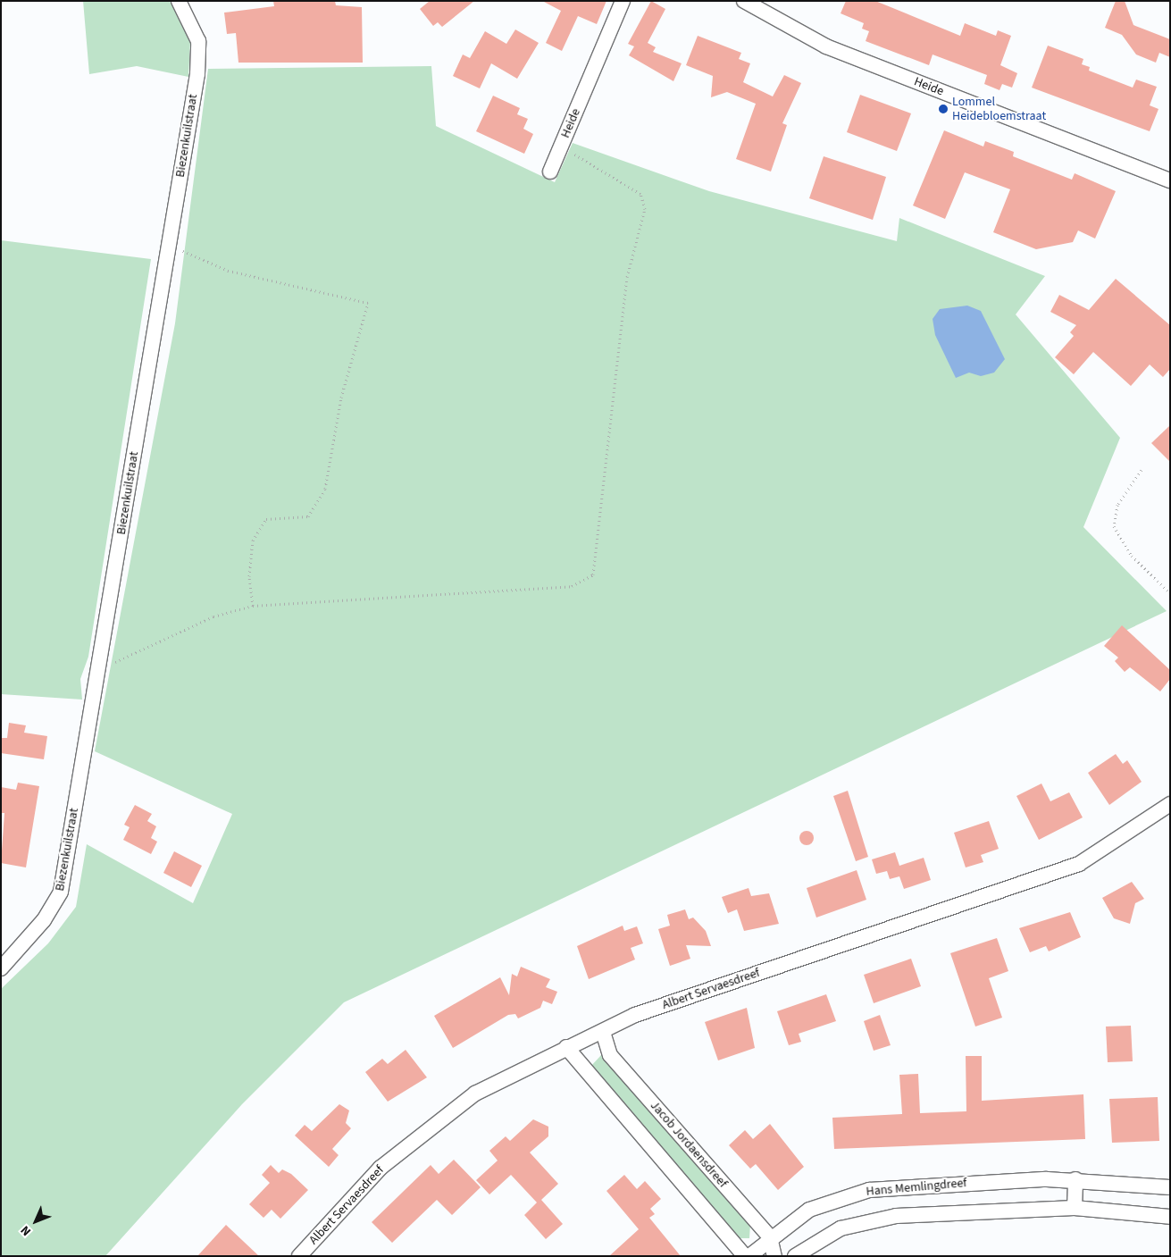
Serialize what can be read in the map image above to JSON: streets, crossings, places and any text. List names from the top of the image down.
{
  "streets": {
    "street": [
      "Heide",
      "Biezenkuilstraat",
      "Albert Servaesdreef",
      "Jacob Jordaensdreef",
      "Hans Memlingdreef"
    ]
  },
  "crossings": [
    ["Albert Servaesdreef", "Jacob Jordaensdreef"],
    ["Jacob Jordaensdreef", "Hans Memlingdreef"]
  ],
  "places": ["Lommel Heidebloemstraat"],
  "north": "bottom left"
}
